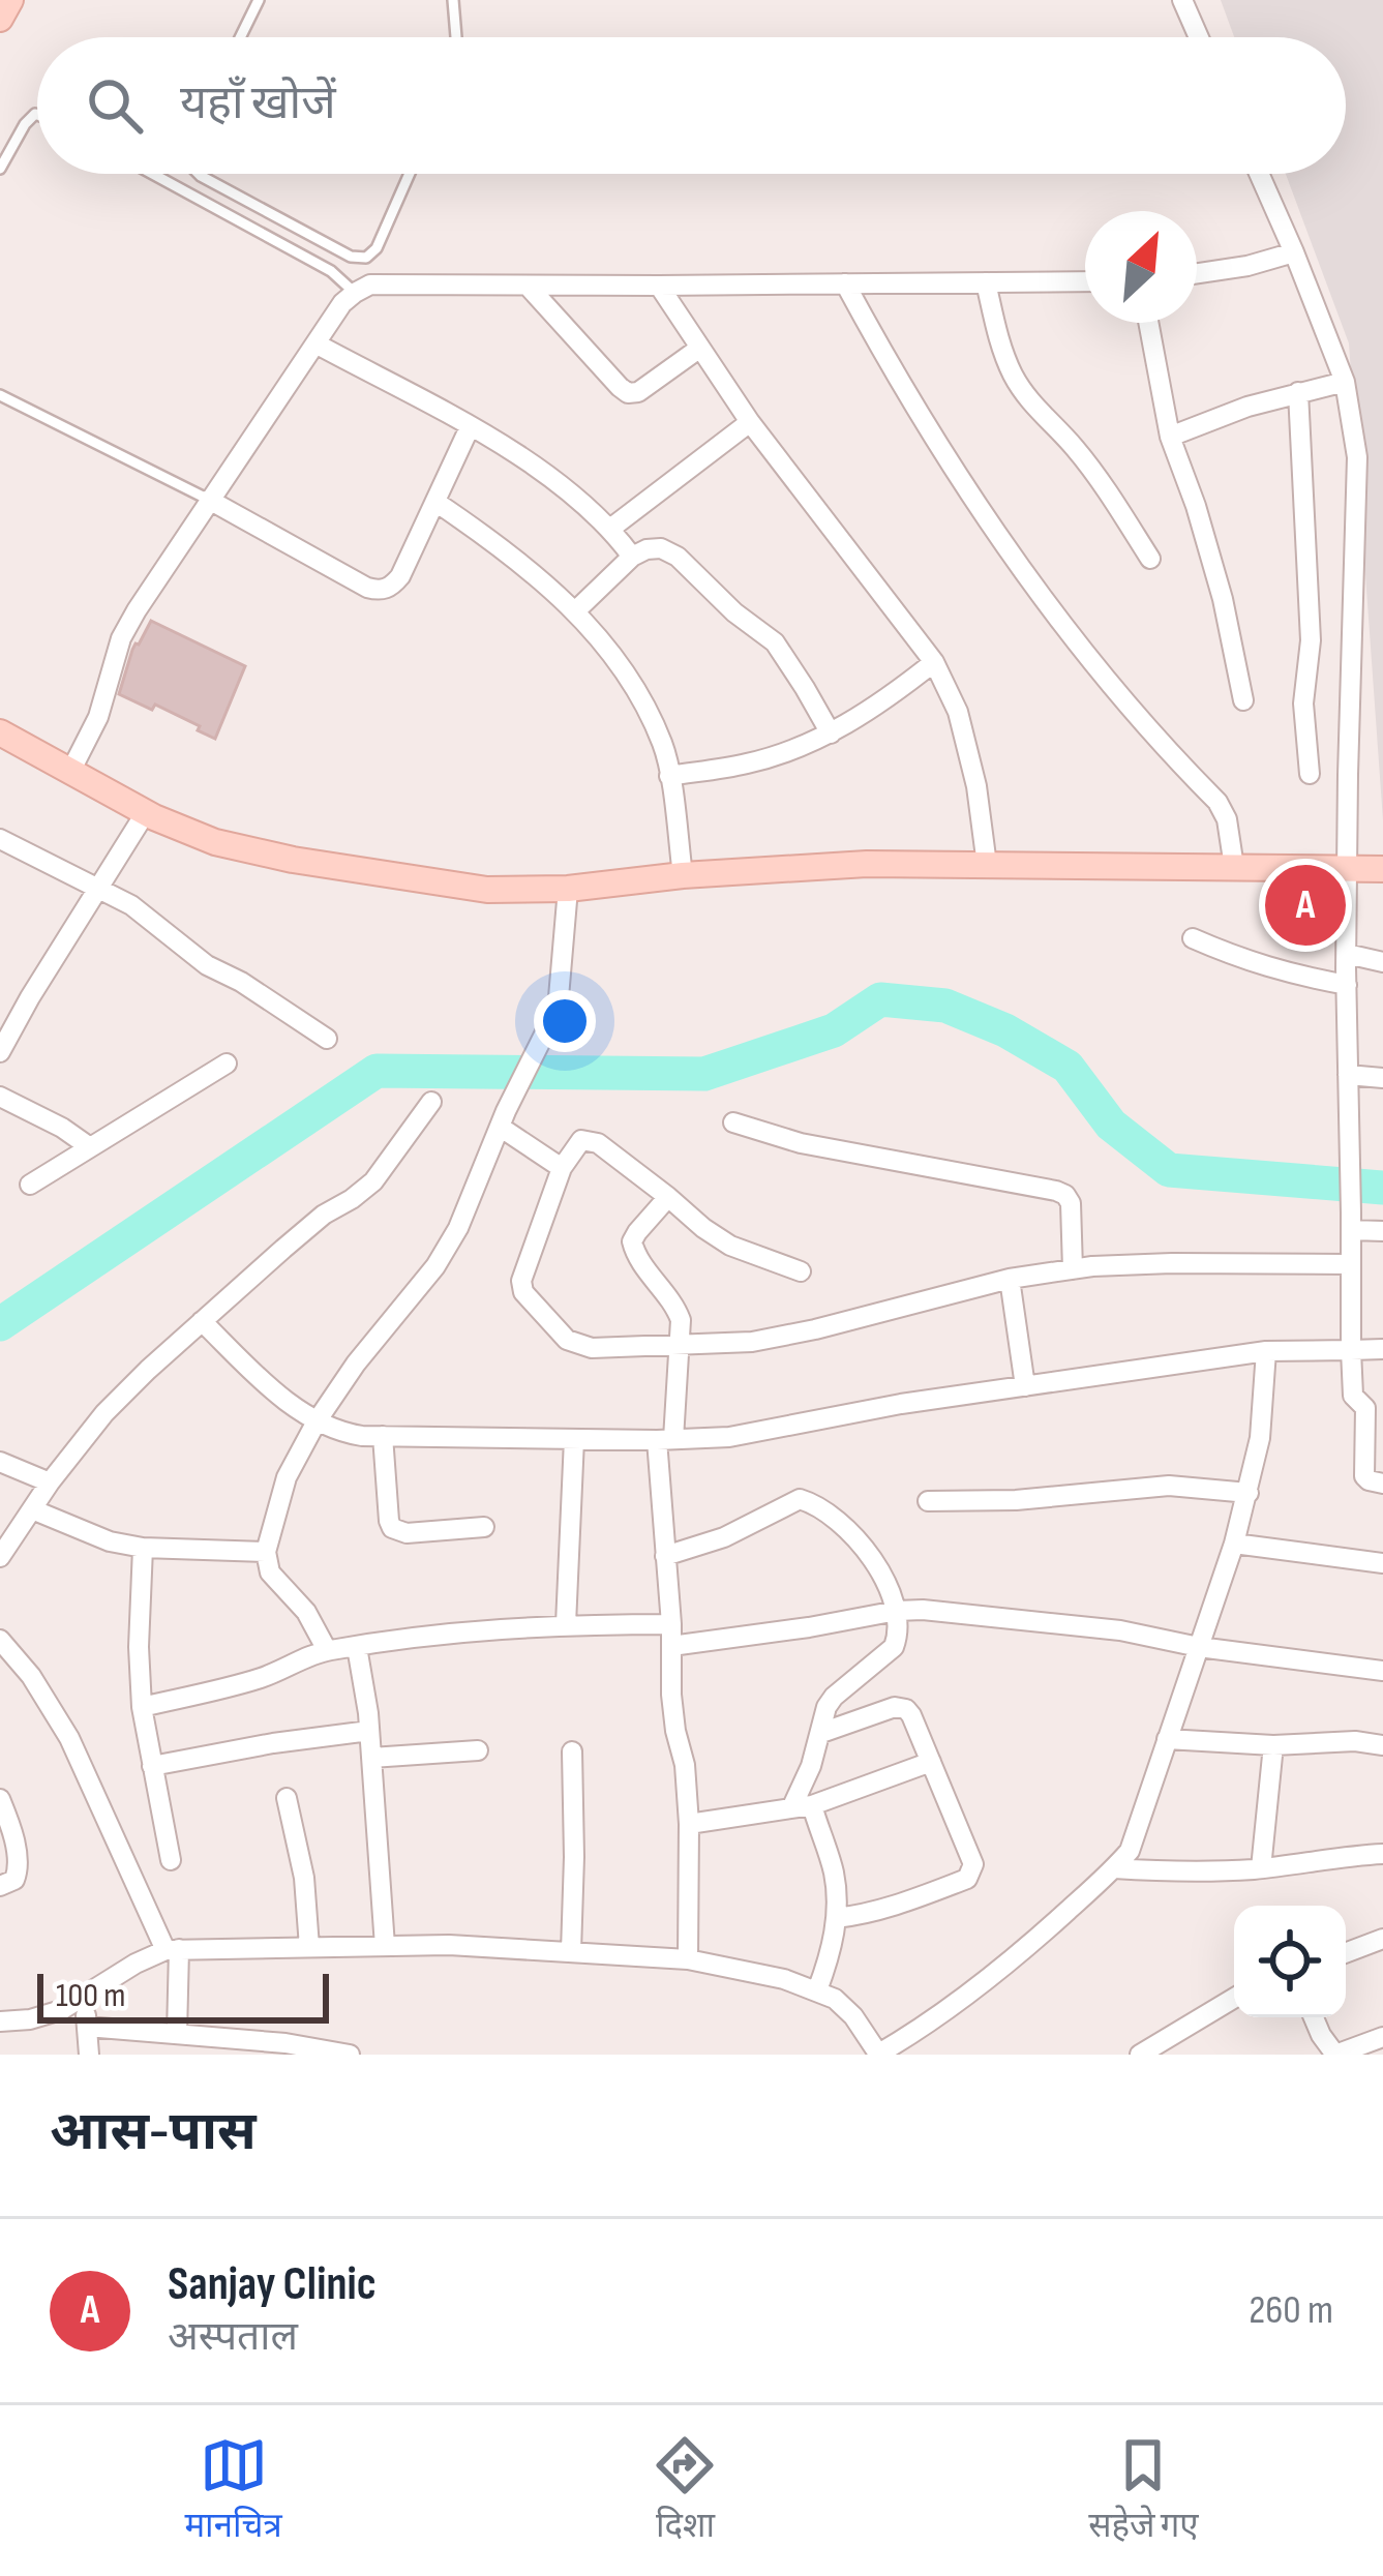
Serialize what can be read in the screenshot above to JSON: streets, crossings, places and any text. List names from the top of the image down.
{
  "scale_bar": "100 m",
  "north": "top right",
  "page": {
    "search": "यहाँ खोजें",
    "pins": "A",
    "scale": "100 m",
    "heading": "आस-पास",
    "list": [
      {
        "mark": "A",
        "name": "Sanjay Clinic",
        "note": "अस्पताल",
        "value": "260 m"
      }
    ],
    "nav": ["मानचित्र", "दिशा", "सहेजे गए"]
  }
}
